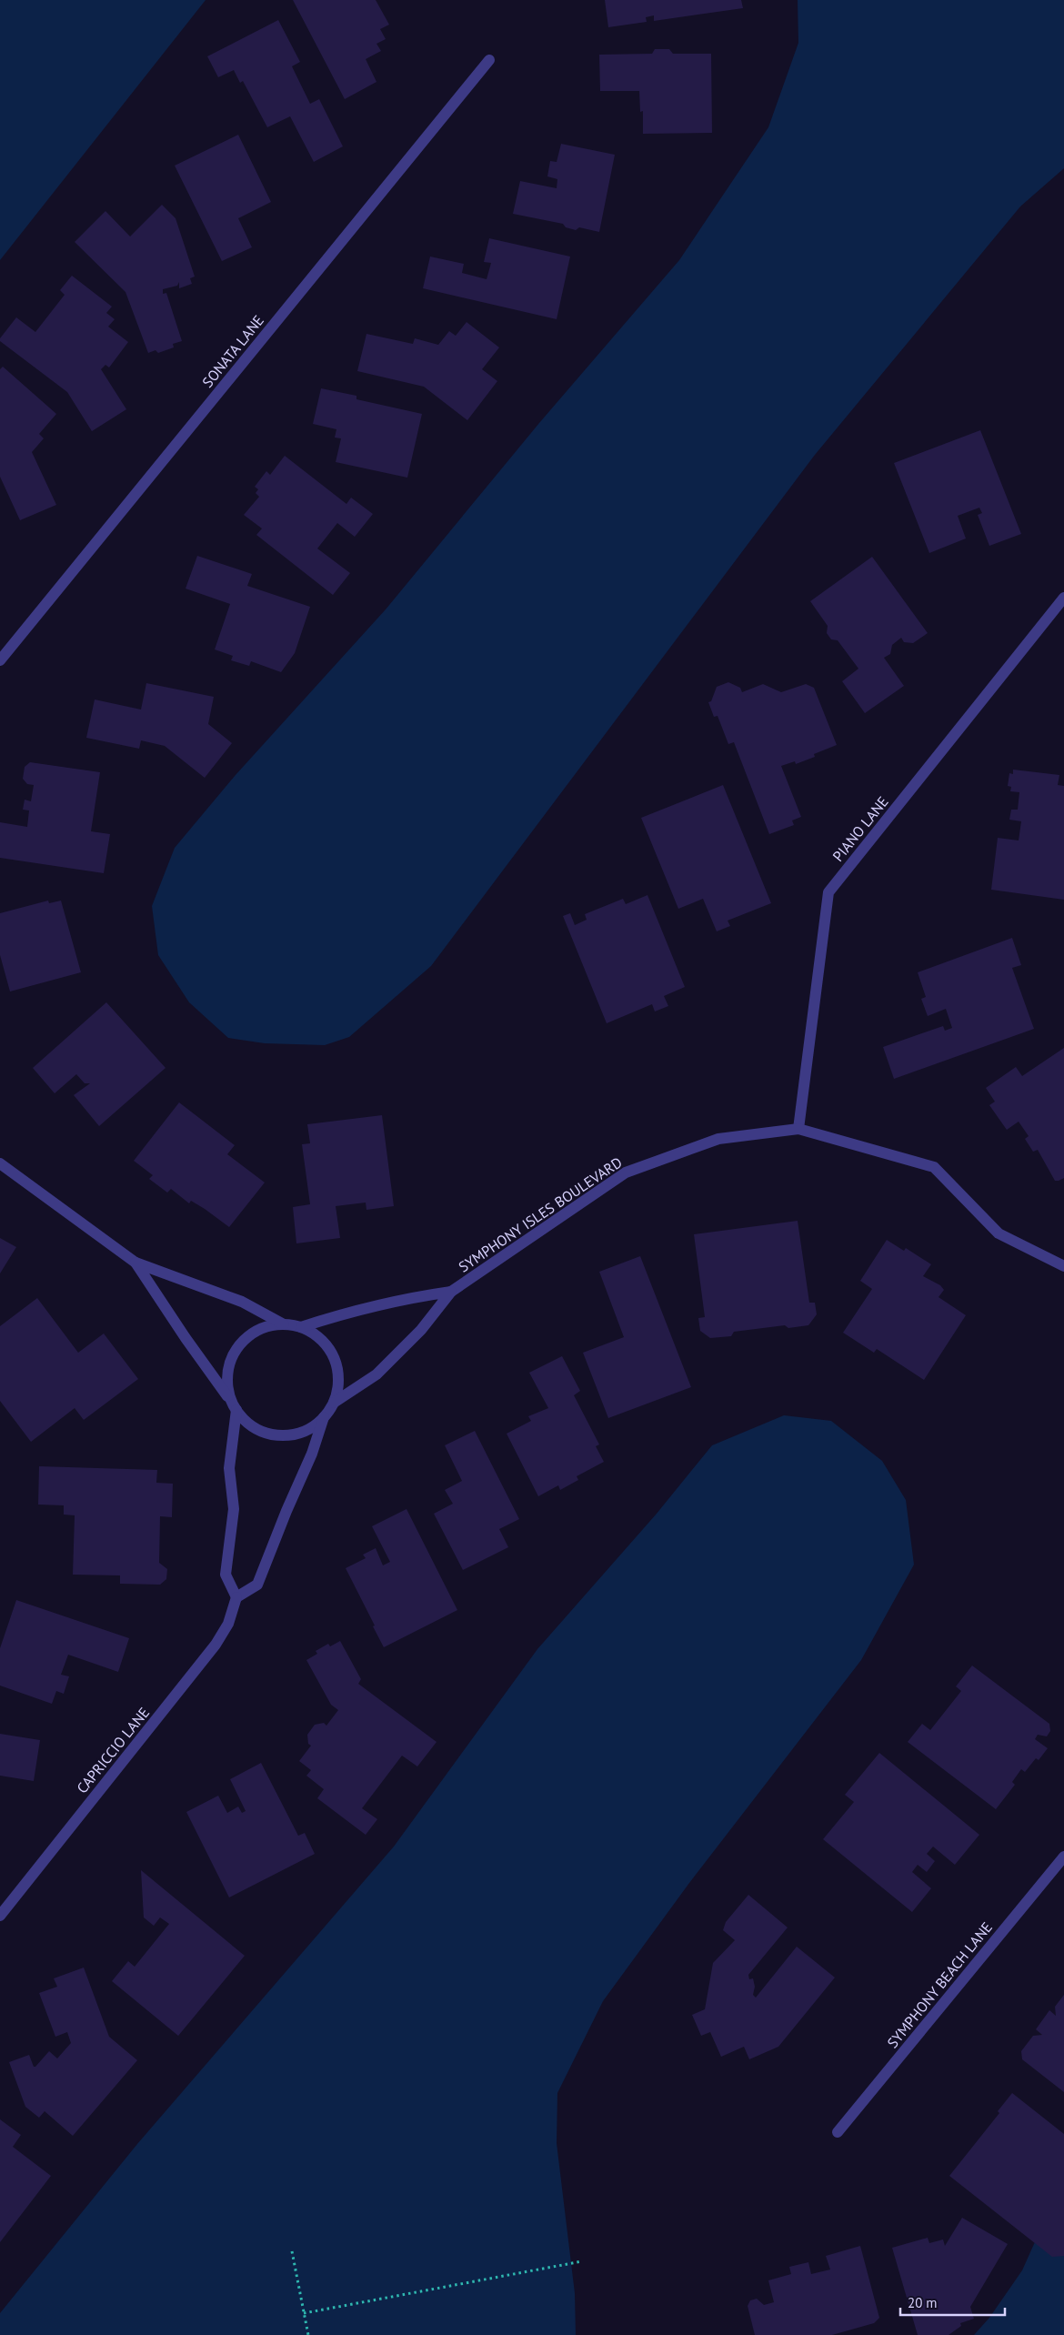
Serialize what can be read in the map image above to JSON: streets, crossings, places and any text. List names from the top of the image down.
{
  "streets": {
    "street": [
      "SONATA LANE",
      "PIANO LANE",
      "SYMPHONY ISLES BOULEVARD",
      "CAPRICCIO LANE",
      "SYMPHONY BEACH LANE"
    ]
  },
  "crossings": [
    ["PIANO LANE", "SYMPHONY ISLES BOULEVARD"]
  ],
  "scale_bar": "20 m"
}
